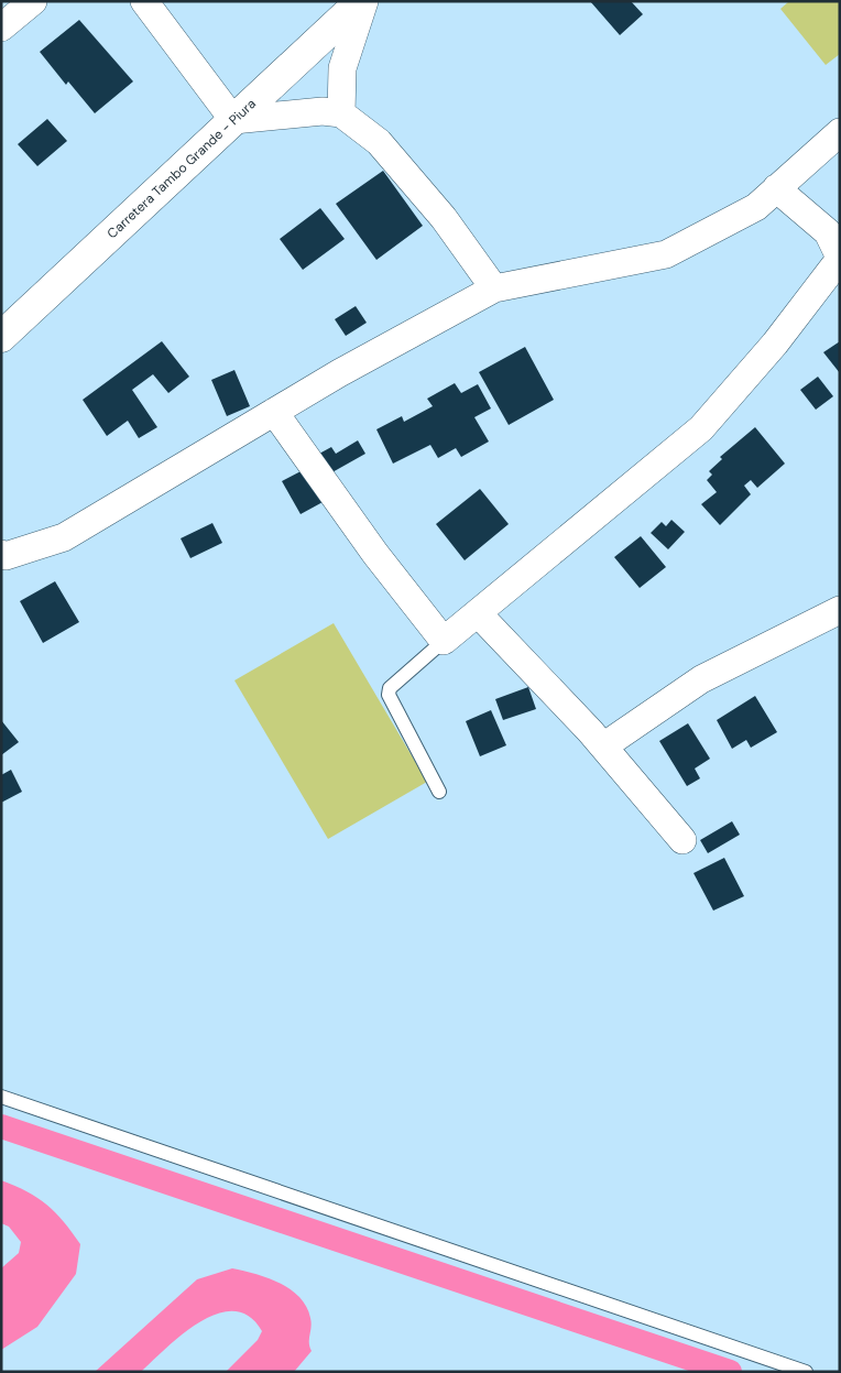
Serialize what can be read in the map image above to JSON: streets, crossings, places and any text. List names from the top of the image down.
{
  "streets": {
    "main road": ["Carretera Tambo Grande - Piura"]
  }
}
